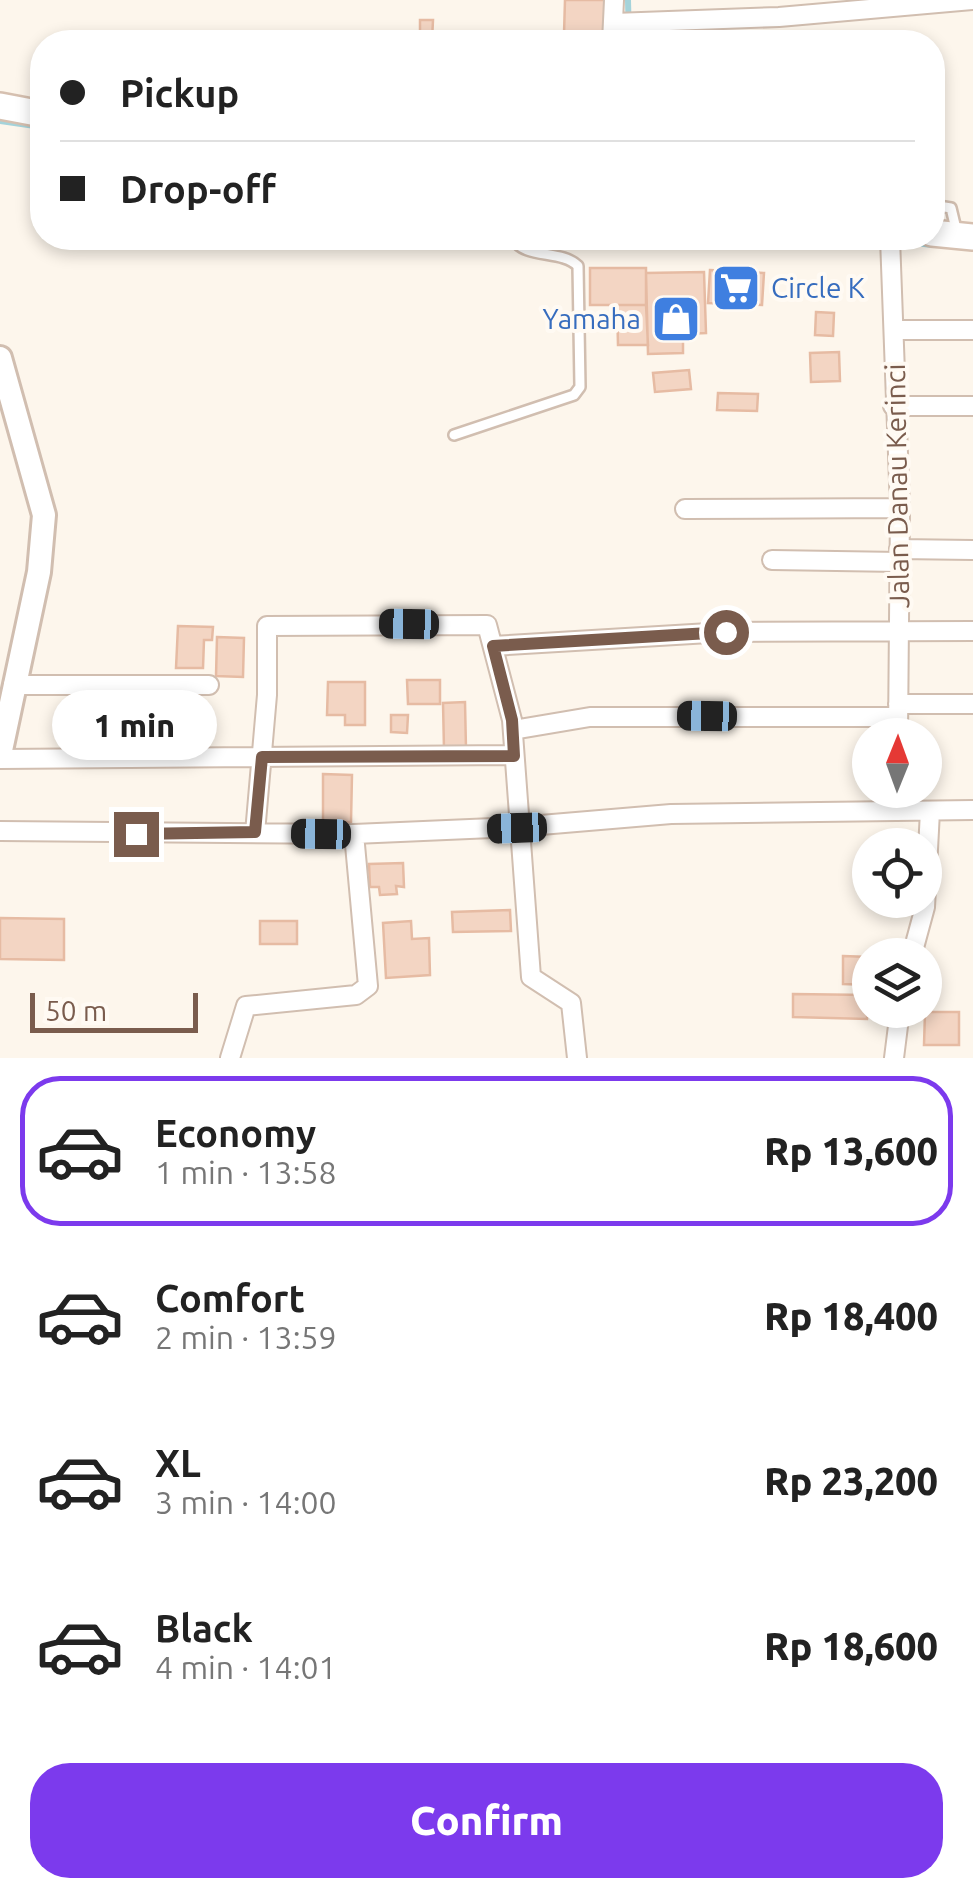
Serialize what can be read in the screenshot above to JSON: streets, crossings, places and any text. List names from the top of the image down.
{
  "streets": {
    "street": ["Jalan Danau Kerinci"]
  },
  "places": {
    "supermarket": ["Circle K"],
    "shop": ["Yamaha"]
  },
  "scale_bar": "50 m",
  "north": "top",
  "page": {
    "banner": ["Pickup", "Drop-off"],
    "bubble": "1 min",
    "scale": "50 m",
    "list": [
      {
        "name": "Economy",
        "note": "1 min · 13:58",
        "value": "Rp 13,600"
      },
      {
        "name": "Comfort",
        "note": "2 min · 13:59",
        "value": "Rp 18,400"
      },
      {
        "name": "XL",
        "note": "3 min · 14:00",
        "value": "Rp 23,200"
      },
      {
        "name": "Black",
        "note": "4 min · 14:01",
        "value": "Rp 18,600"
      }
    ],
    "buttons": "Confirm"
  }
}
